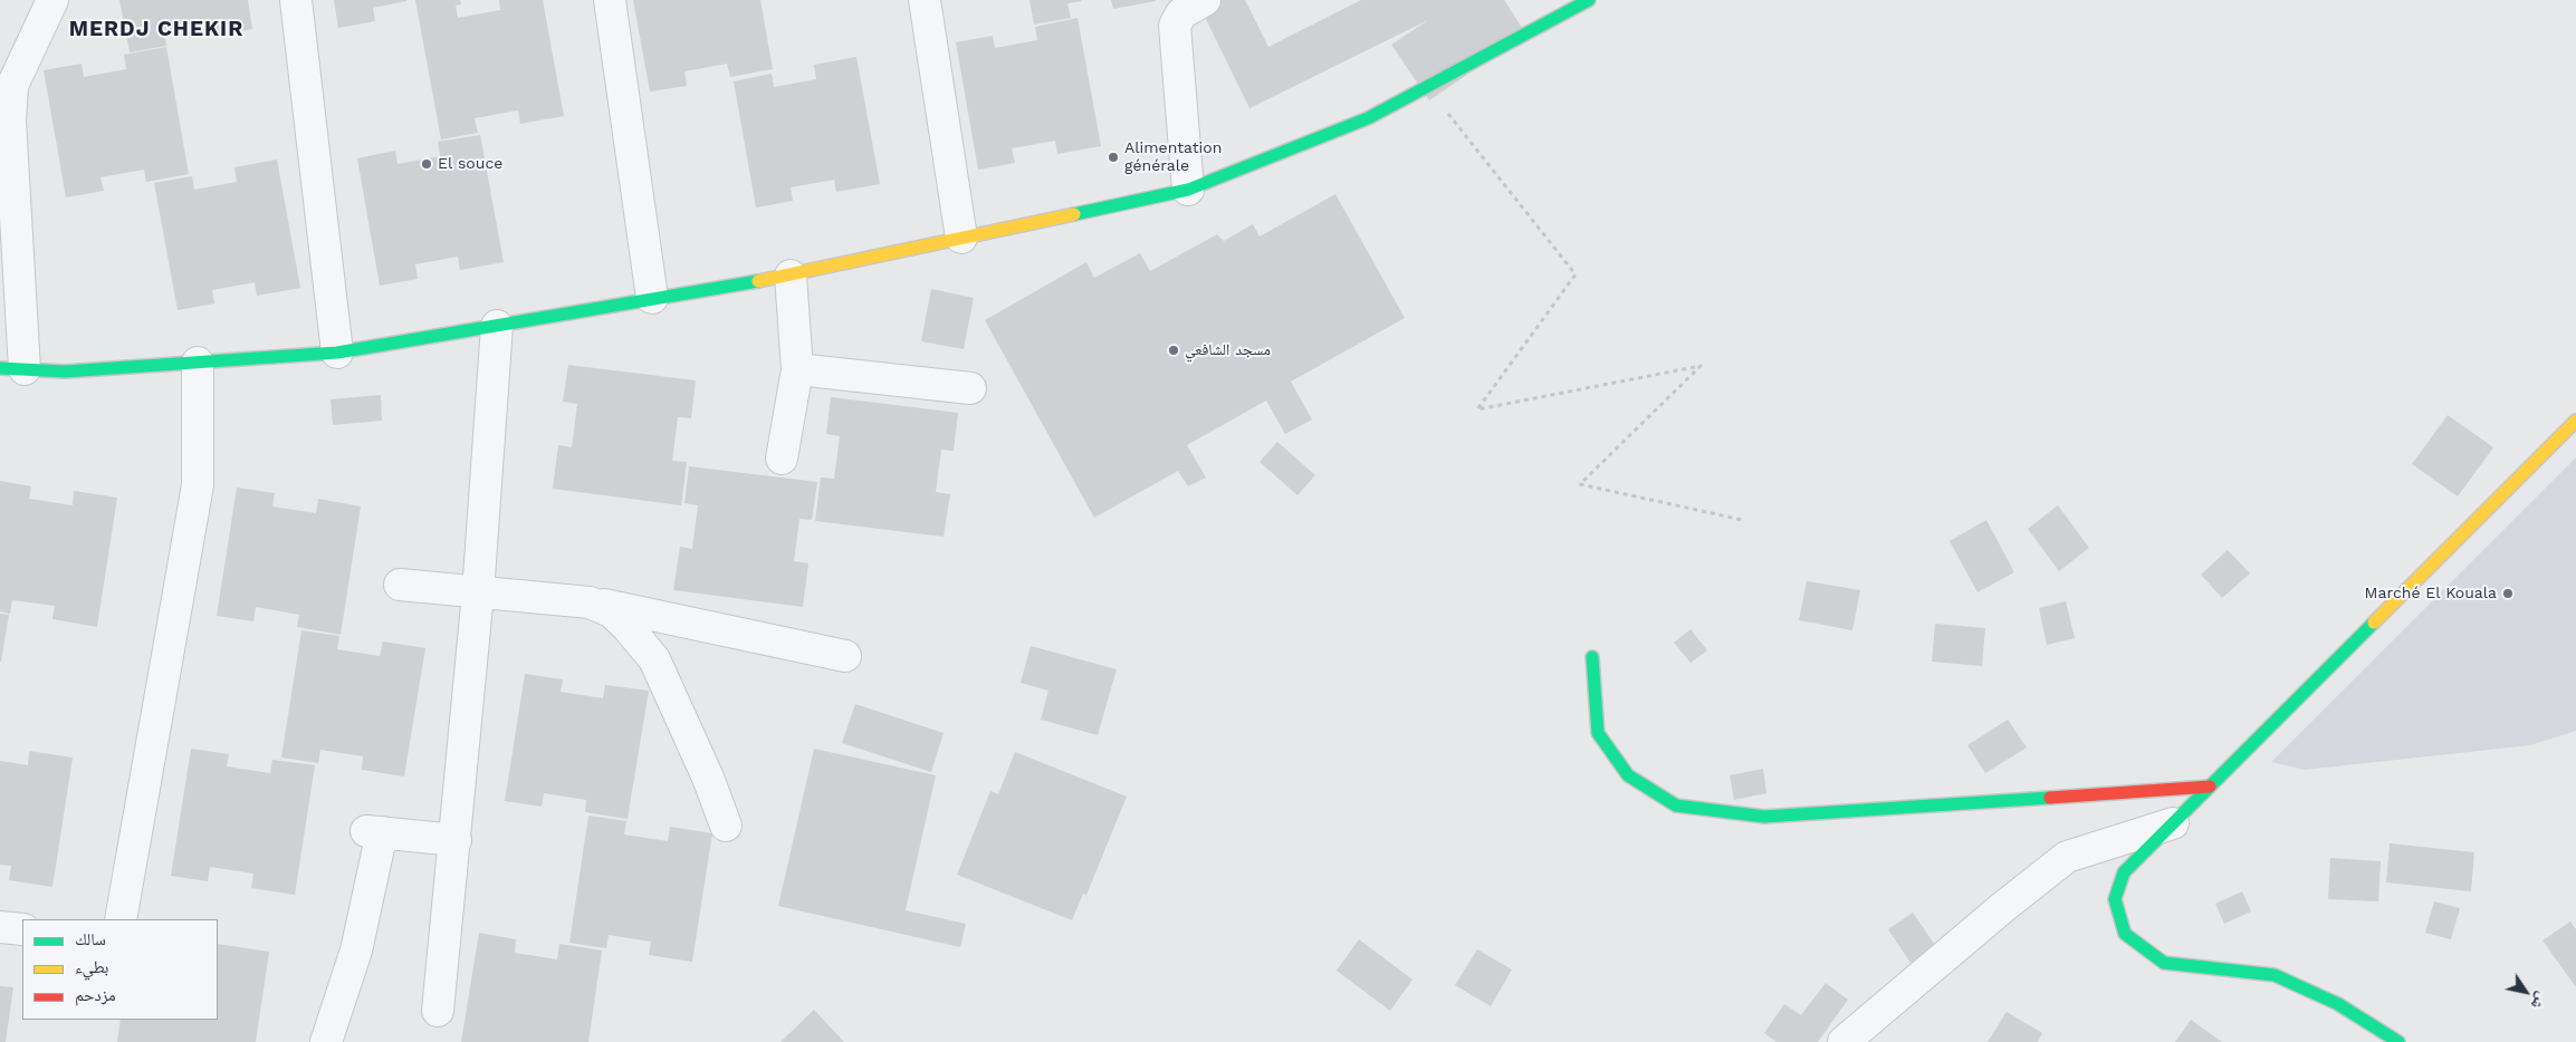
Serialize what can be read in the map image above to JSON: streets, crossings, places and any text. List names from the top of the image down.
{
  "districts": ["MERDJ CHEKIR"],
  "places": [
    "Alimentation générale",
    "El souce",
    "مسجد الشافعي",
    "Marché El Kouala"
  ],
  "legend": ["سالك", "بطيء", "مزدحم"],
  "north": "bottom right"
}
